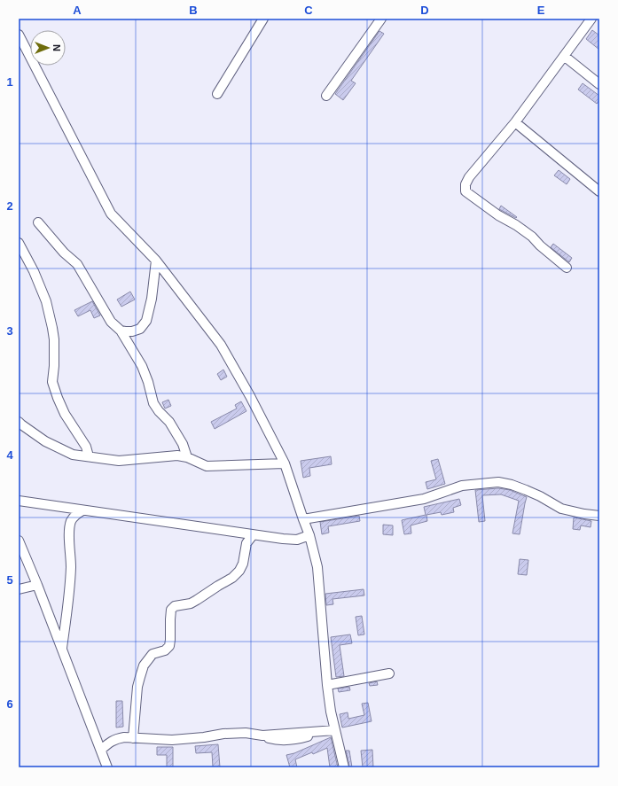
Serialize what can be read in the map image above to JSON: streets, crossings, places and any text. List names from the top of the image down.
{
  "north": "right",
  "grid": {
    "columns": [
      "A",
      "B",
      "C",
      "D",
      "E"
    ],
    "rows": [
      "1",
      "2",
      "3",
      "4",
      "5",
      "6"
    ]
  }
}
